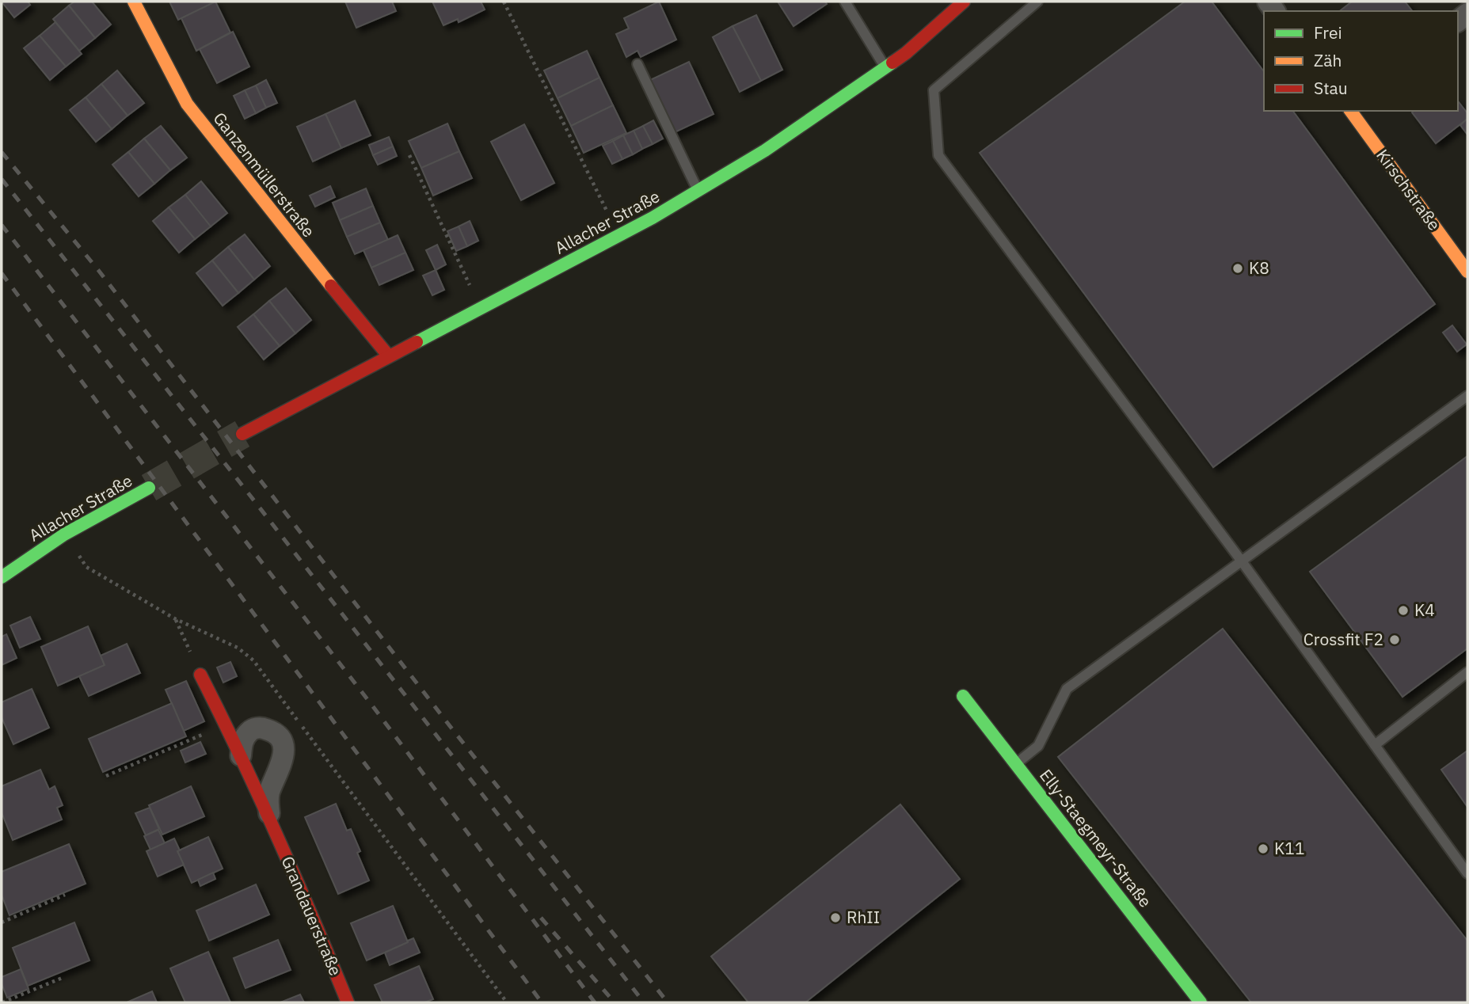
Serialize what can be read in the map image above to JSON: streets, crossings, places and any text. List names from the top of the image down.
{
  "streets": {
    "street": [
      "Ganzenmüllerstraße",
      "Kirschstraße",
      "Allacher Straße",
      "Elly-Staegmeyr-Straße",
      "Grandauerstraße"
    ]
  },
  "crossings": [
    ["Ganzenmüllerstraße", "Allacher Straße"]
  ],
  "places": [
    "K8",
    "K4",
    "Crossfit F2",
    "K11",
    "RhII"
  ],
  "legend": ["Frei", "Zäh", "Stau"]
}
